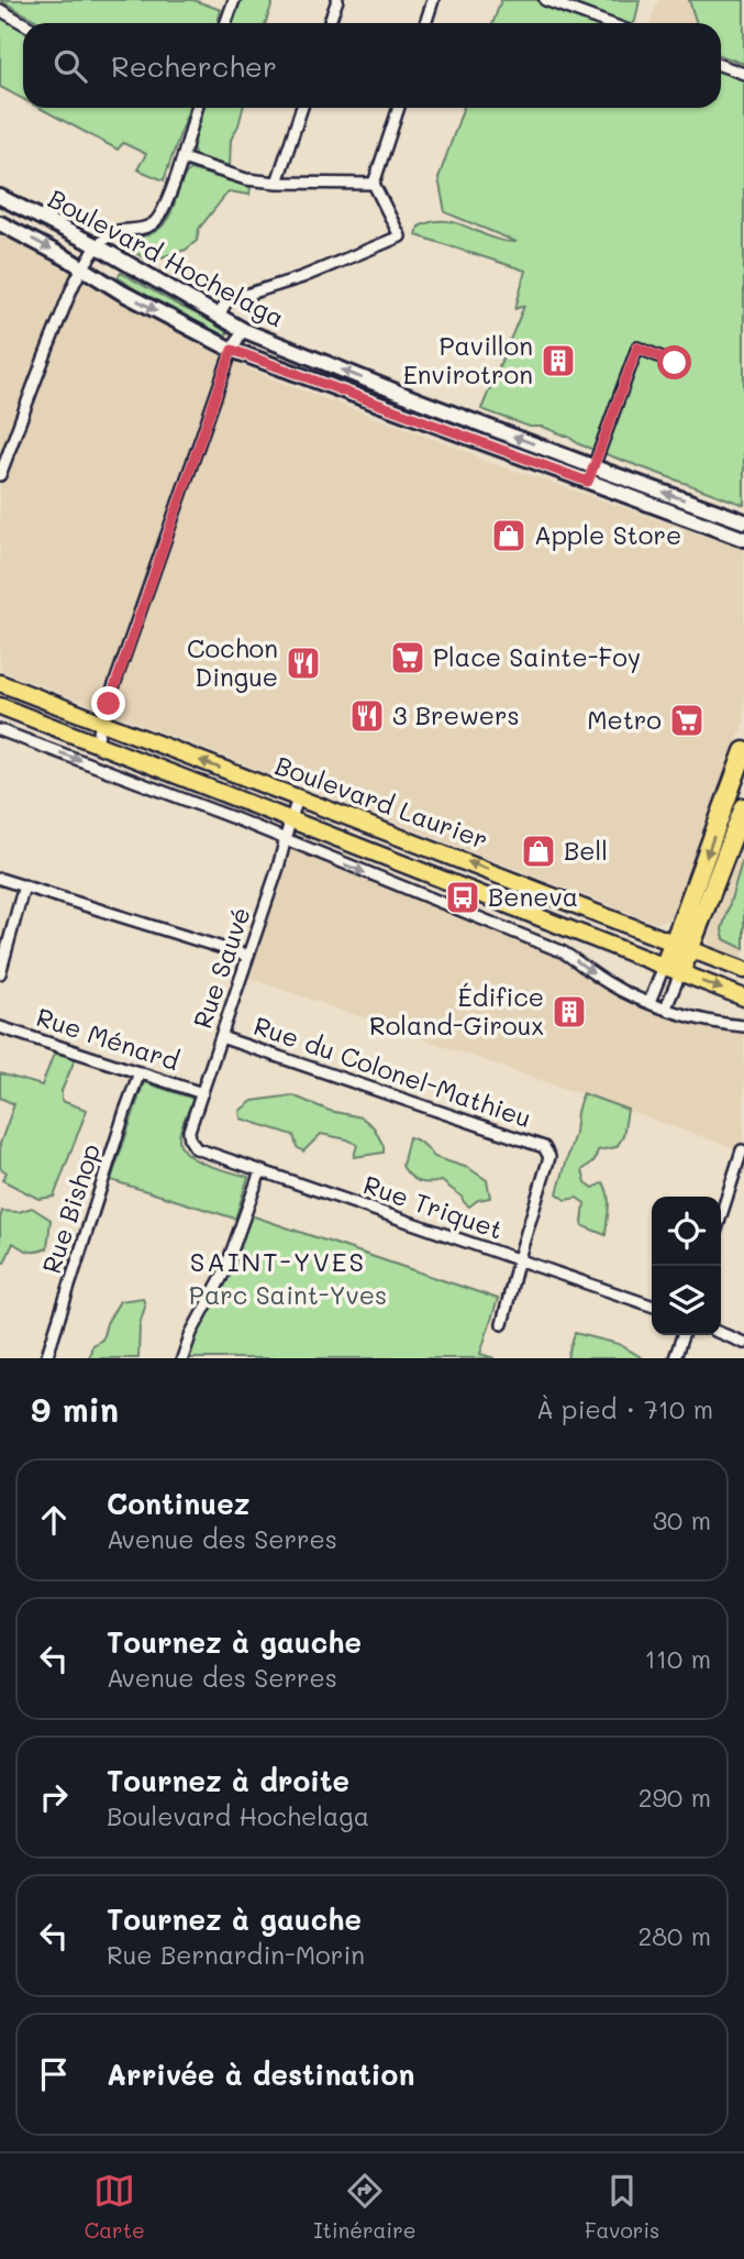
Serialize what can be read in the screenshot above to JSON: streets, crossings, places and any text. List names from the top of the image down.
{
  "streets": {
    "main road": ["Boulevard Hochelaga", "Boulevard Laurier"],
    "street": [
      "Rue Sauvé",
      "Rue Ménard",
      "Rue du Colonel-Mathieu",
      "Rue Triquet",
      "Rue Bishop"
    ]
  },
  "crossings": [
    ["Boulevard Laurier", "Rue Sauvé"],
    ["Rue Sauvé", "Rue Ménard"],
    ["Rue Sauvé", "Rue du Colonel-Mathieu"],
    ["Rue Sauvé", "Rue Triquet"],
    ["Rue Ménard", "Rue Bishop"],
    ["Rue du Colonel-Mathieu", "Rue Triquet"]
  ],
  "districts": ["SAINT-YVES"],
  "parks": ["Parc Saint-Yves"],
  "places": {
    "building": ["Pavillon Envirotron", "Édifice Roland-Giroux"],
    "shop": ["Apple Store", "Bell"],
    "supermarket": ["Place Sainte-Foy", "Metro"],
    "restaurant": ["Cochon Dingue", "3 Brewers"],
    "bus stop": ["Beneva"]
  },
  "page": {
    "search": "Rechercher",
    "heading": ["9 min", "À pied · 710 m"],
    "list": [
      ["Continuez", "Avenue des Serres", "30 m"],
      ["Tournez à gauche", "Avenue des Serres", "110 m"],
      ["Tournez à droite", "Boulevard Hochelaga", "290 m"],
      ["Tournez à gauche", "Rue Bernardin-Morin", "280 m"],
      "Arrivée à destination"
    ],
    "nav": ["Carte", "Itinéraire", "Favoris"]
  }
}
